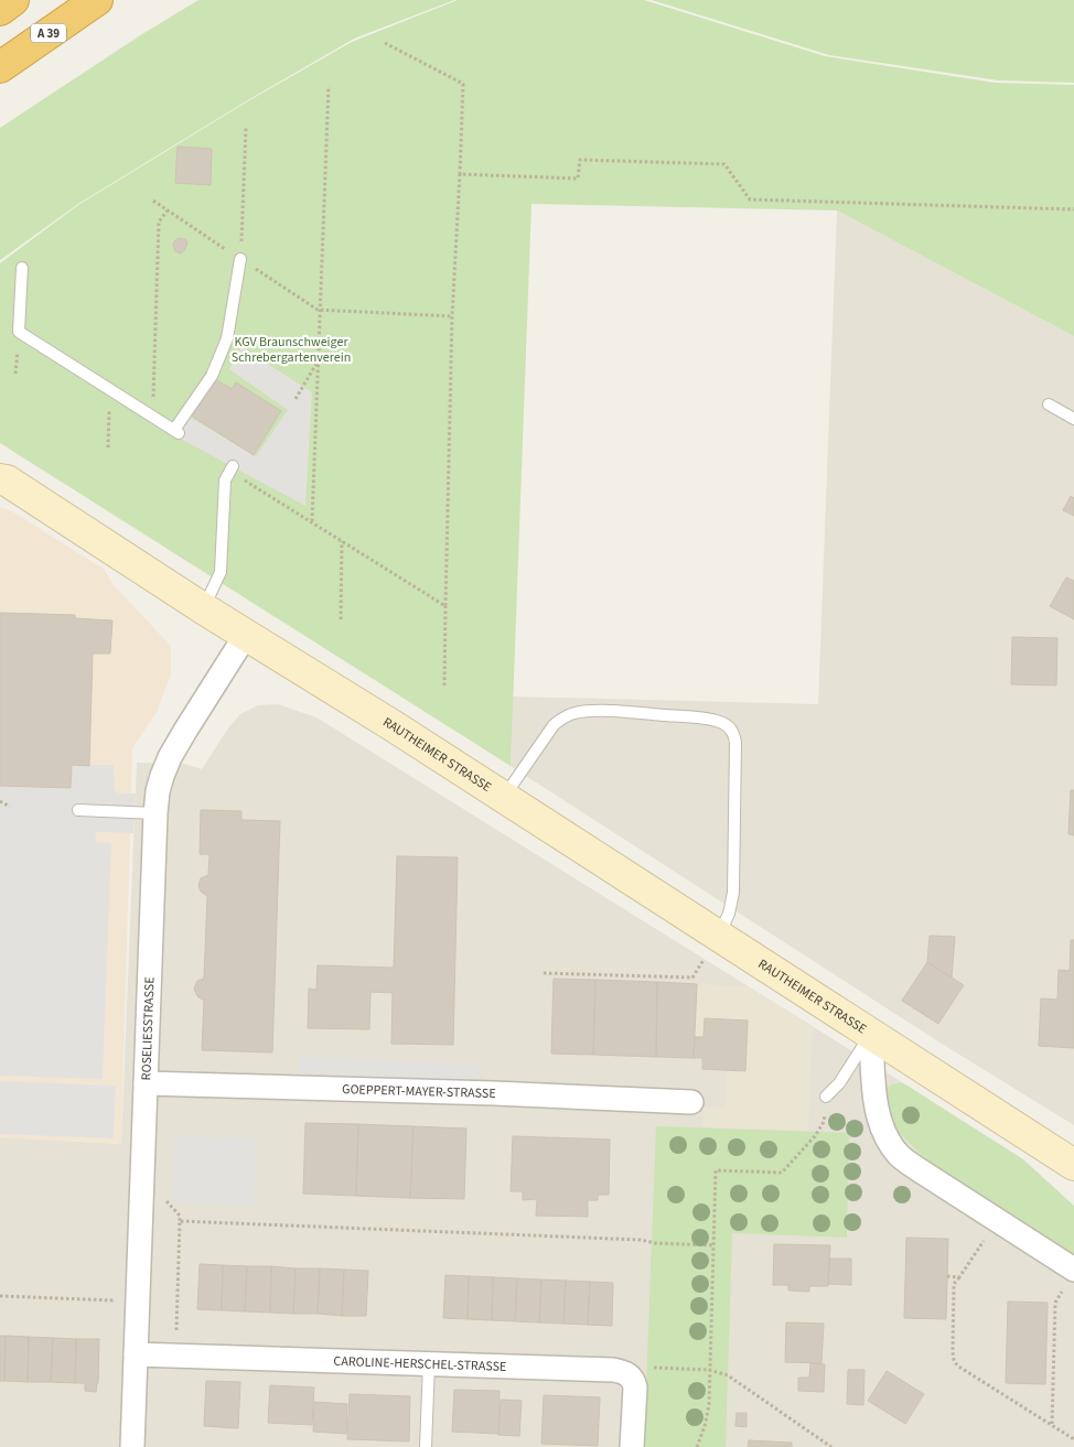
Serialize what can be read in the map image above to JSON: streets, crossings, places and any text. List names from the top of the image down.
{
  "streets": {
    "highway": ["A 39"],
    "main road": ["RAUTHEIMER STRASSE"],
    "street": ["ROSELIESSTRASSE", "GOEPPERT-MAYER-STRASSE", "CAROLINE-HERSCHEL-STRASSE"]
  },
  "crossings": [
    ["RAUTHEIMER STRASSE", "ROSELIESSTRASSE"],
    ["ROSELIESSTRASSE", "GOEPPERT-MAYER-STRASSE"],
    ["ROSELIESSTRASSE", "CAROLINE-HERSCHEL-STRASSE"]
  ],
  "parks": ["KGV Braunschweiger Schrebergartenverein"]
}
